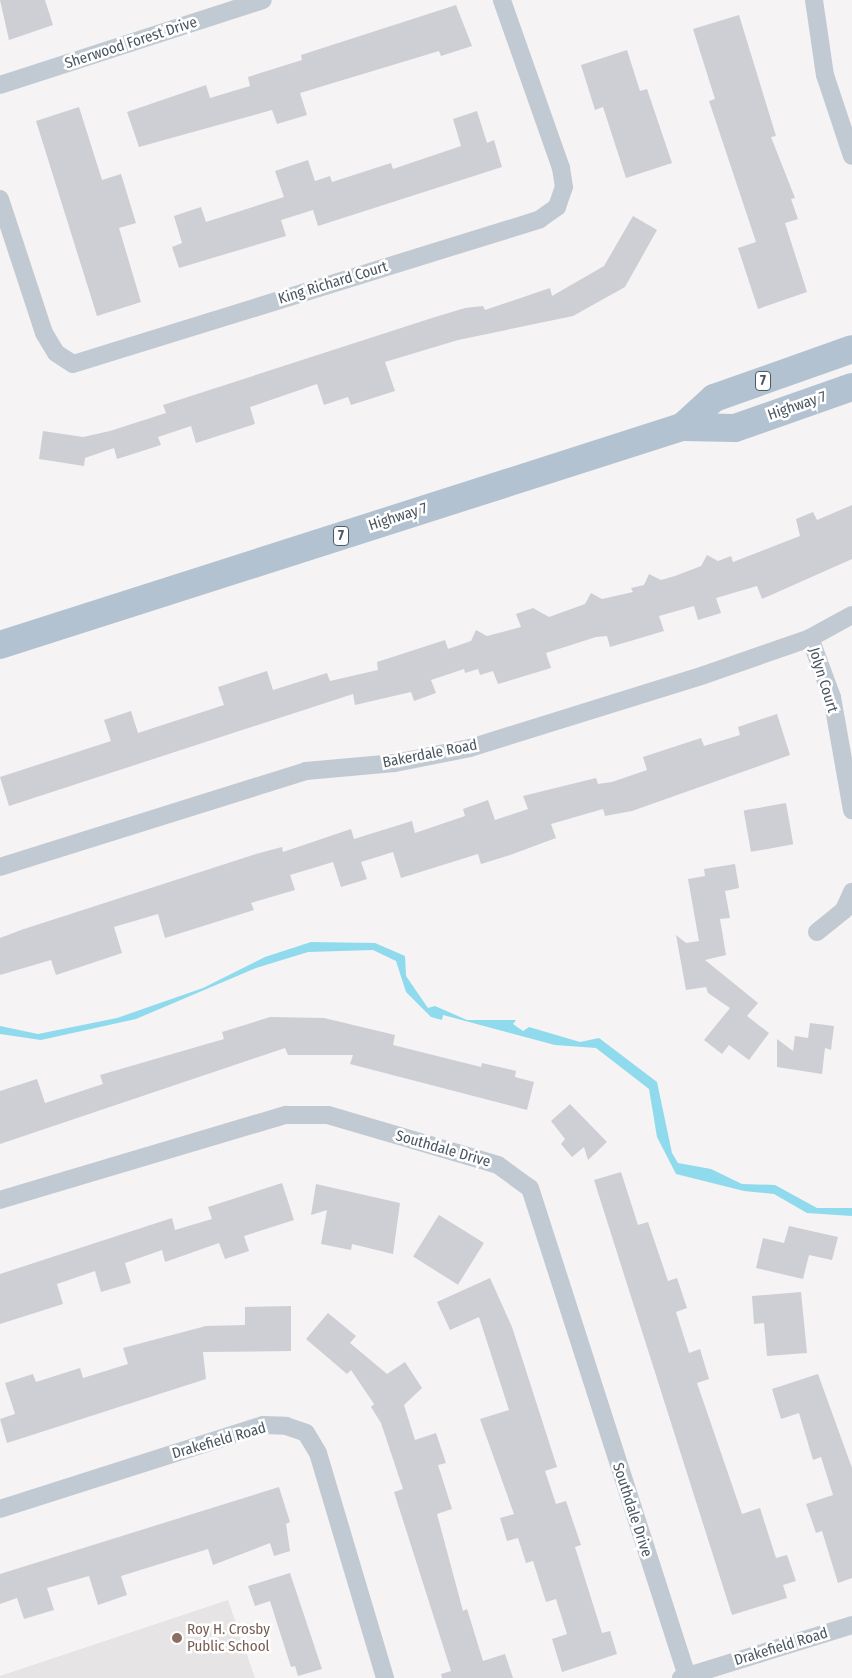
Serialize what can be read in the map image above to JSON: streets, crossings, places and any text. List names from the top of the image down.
{
  "streets": {
    "main road": ["7", "Highway 7"],
    "street": [
      "Sherwood Forest Drive",
      "King Richard Court",
      "Jolyn Court",
      "Bakerdale Road",
      "Southdale Drive",
      "Drakefield Road"
    ]
  },
  "crossings": [
    ["Jolyn Court", "Bakerdale Road"],
    ["Southdale Drive", "Drakefield Road"]
  ],
  "places": ["Roy H. Crosby Public School"]
}
